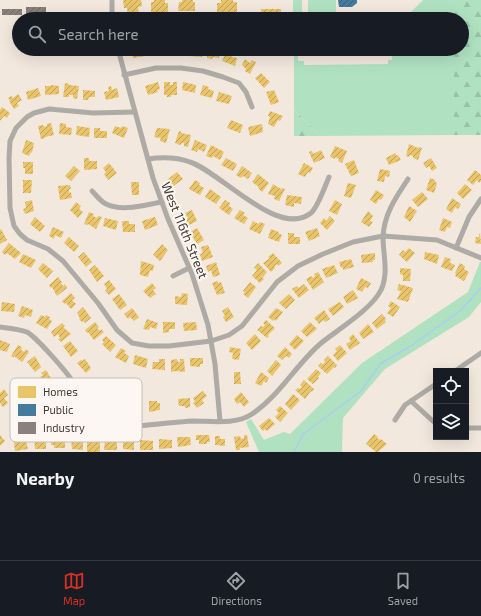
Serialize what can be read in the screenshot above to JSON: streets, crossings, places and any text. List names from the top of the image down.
{
  "streets": {
    "street": ["West 116th Street"]
  },
  "legend": ["Homes", "Public", "Industry"],
  "page": {
    "search": "Search here",
    "heading": ["Nearby", "0 results"],
    "nav": ["Map", "Directions", "Saved"]
  }
}
